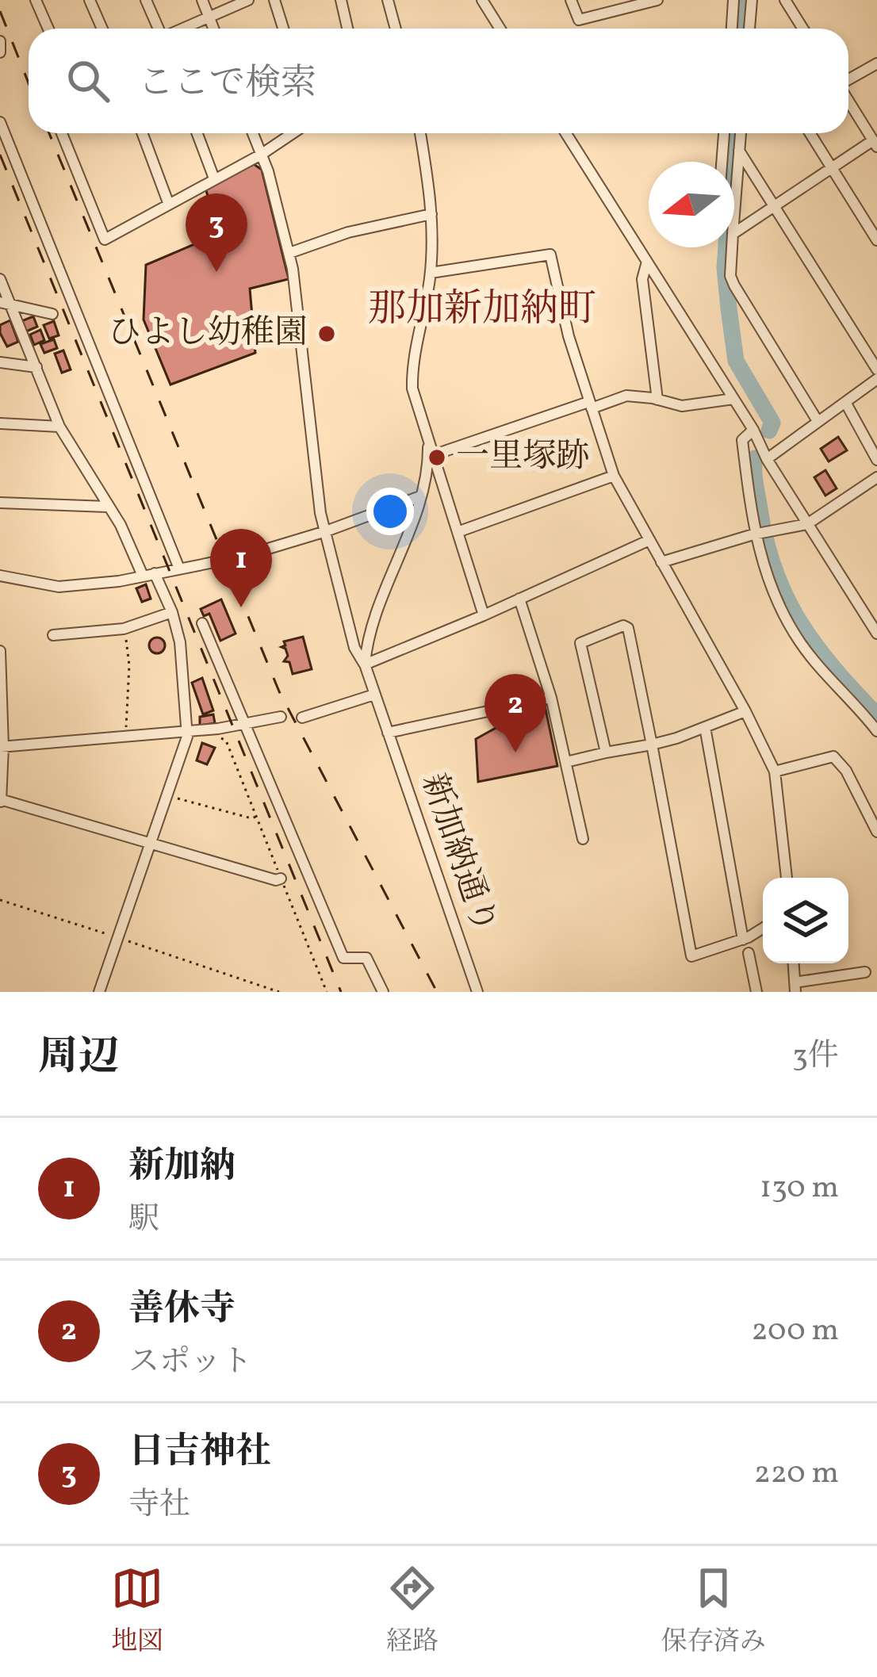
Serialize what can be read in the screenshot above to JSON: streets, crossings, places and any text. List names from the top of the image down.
{
  "streets": {
    "street": ["新加納通り"]
  },
  "districts": ["那加新加納町"],
  "places": ["ひよし幼稚園", "一里塚跡"],
  "north": "left",
  "page": {
    "search": "ここで検索",
    "pins": ["3", "1", "2"],
    "heading": ["周辺", "3件"],
    "list": [
      {
        "mark": "1",
        "name": "新加納",
        "note": "駅",
        "value": "130 m"
      },
      {
        "mark": "2",
        "name": "善休寺",
        "note": "スポット",
        "value": "200 m"
      },
      {
        "mark": "3",
        "name": "日吉神社",
        "note": "寺社",
        "value": "220 m"
      }
    ],
    "nav": ["地図", "経路", "保存済み"]
  }
}
